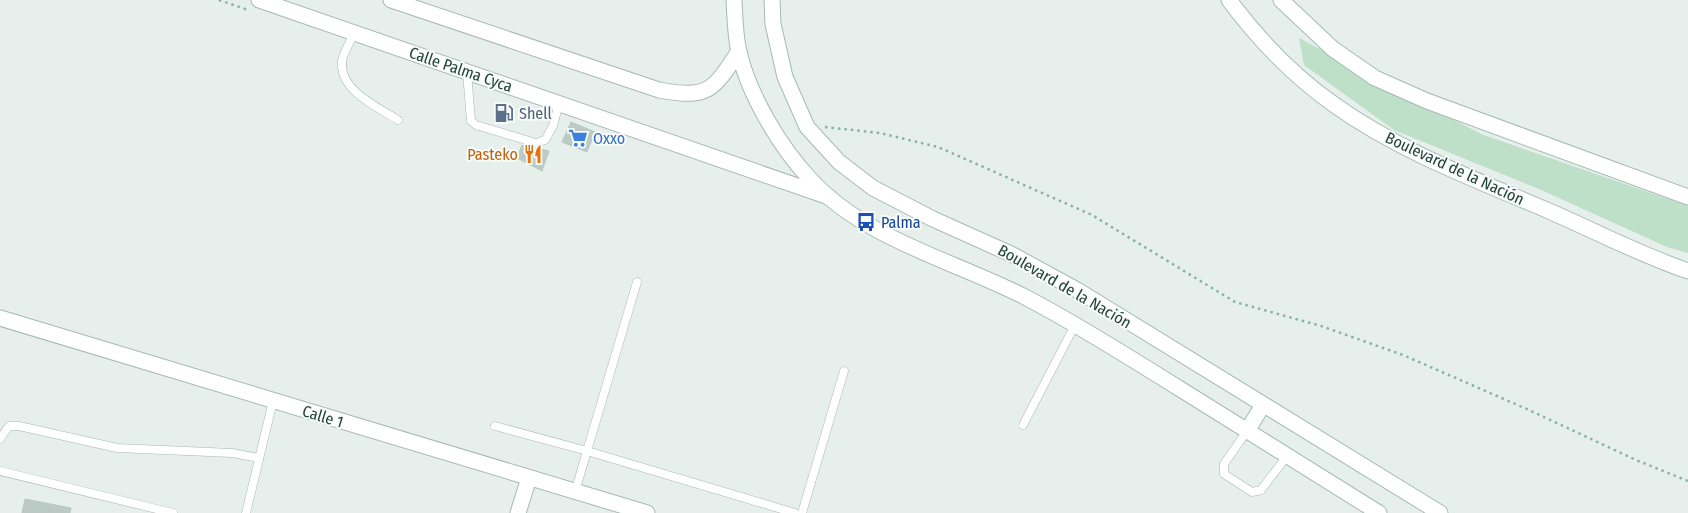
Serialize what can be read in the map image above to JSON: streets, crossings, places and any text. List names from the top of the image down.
{
  "streets": {
    "main road": ["Calle Palma Cyca", "Boulevard de la Nación", "Calle 1"]
  },
  "crossings": [
    ["Calle Palma Cyca", "Boulevard de la Nación"]
  ],
  "places": {
    "fuel station": ["Shell"],
    "supermarket": ["Oxxo"],
    "restaurant": ["Pasteko"],
    "bus stop": ["Palma"]
  }
}
